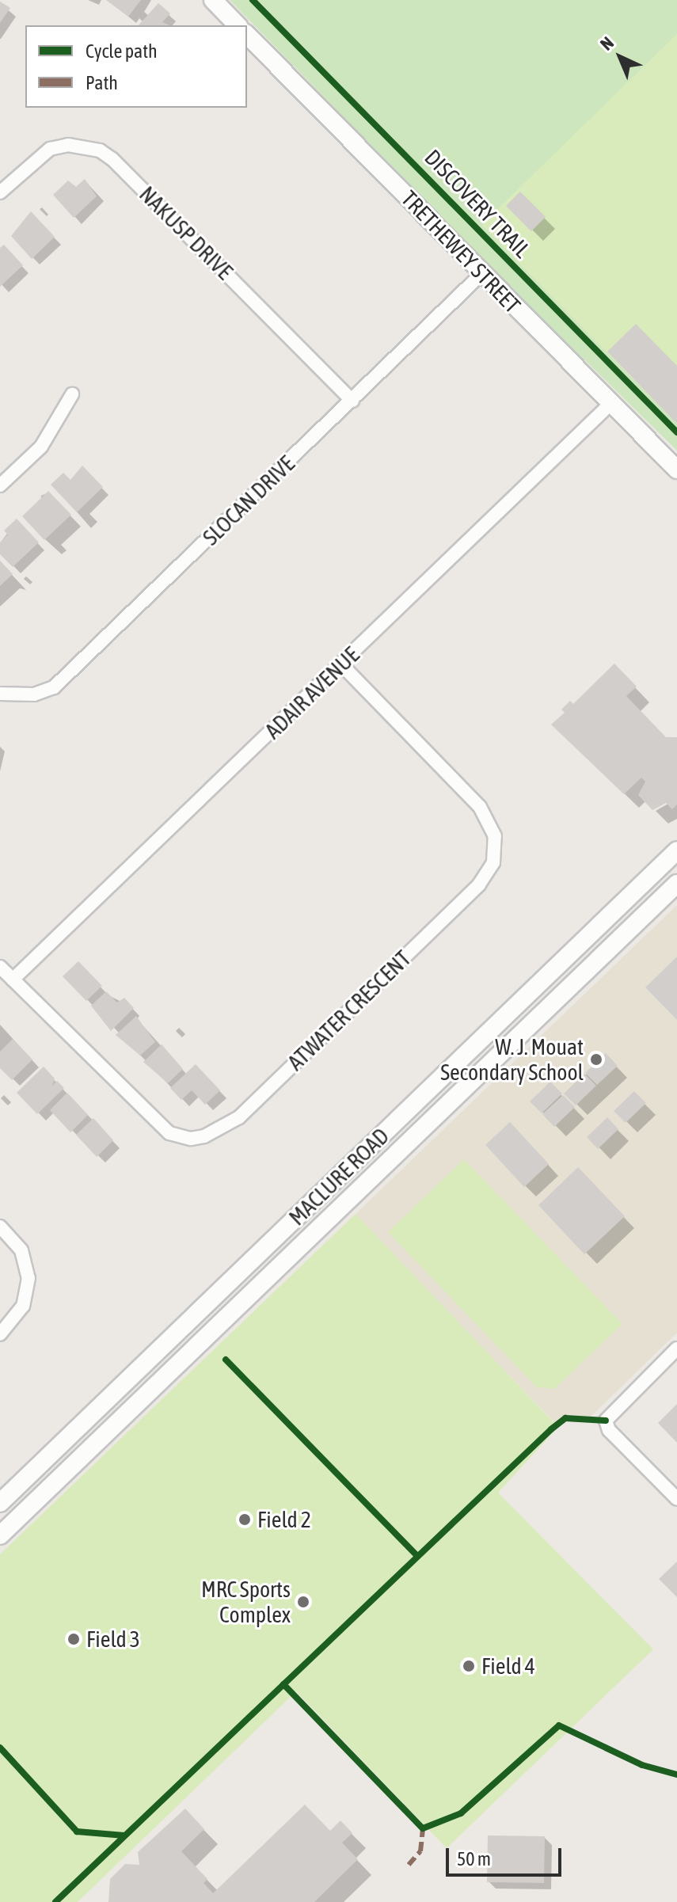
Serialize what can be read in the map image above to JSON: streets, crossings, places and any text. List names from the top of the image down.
{
  "streets": {
    "main road": ["TRETHEWEY STREET", "MACLURE ROAD"],
    "street": [
      "NAKUSP DRIVE",
      "SLOCAN DRIVE",
      "ADAIR AVENUE",
      "ATWATER CRESCENT"
    ],
    "cycle path": ["DISCOVERY TRAIL"]
  },
  "crossings": [
    ["NAKUSP DRIVE", "SLOCAN DRIVE"],
    ["TRETHEWEY STREET", "SLOCAN DRIVE"],
    ["TRETHEWEY STREET", "ADAIR AVENUE"],
    ["ADAIR AVENUE", "ATWATER CRESCENT"]
  ],
  "places": [
    "W. J. Mouat Secondary School",
    "Field 2",
    "MRC Sports Complex",
    "Field 3",
    "Field 4"
  ],
  "legend": ["Cycle path", "Path"],
  "scale_bar": "50 m",
  "north": "top left"
}
